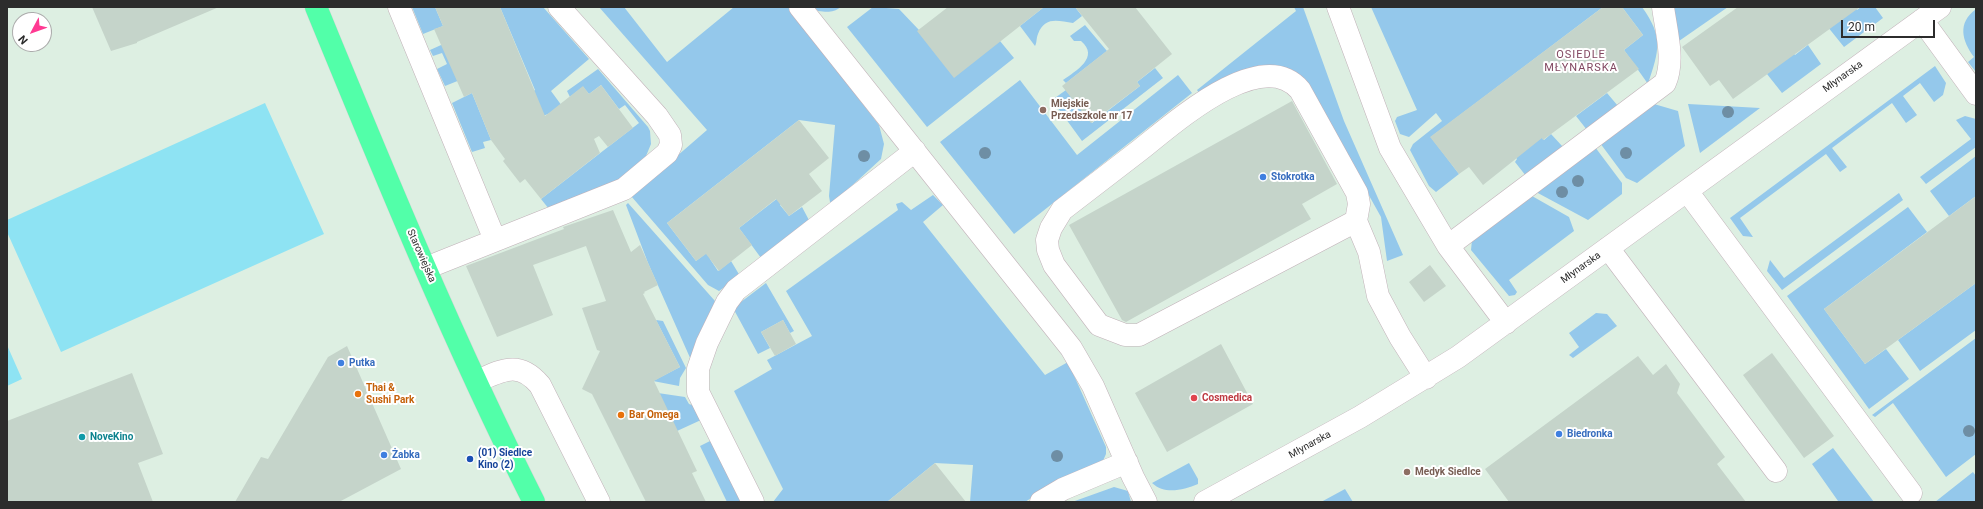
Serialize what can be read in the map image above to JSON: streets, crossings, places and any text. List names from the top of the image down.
{
  "streets": {
    "main road": ["Starowiejska"],
    "street": ["Młynarska"]
  },
  "districts": ["OSIEDLE MŁYNARSKA"],
  "places": [
    "Miejskie Przedszkole nr 17",
    "Stokrotka",
    "Putka",
    "Thai & Sushi Park",
    "Cosmedica",
    "Bar Omega",
    "Biedronka",
    "NoveKino",
    "Żabka",
    "(01) Siedlce Kino (2)",
    "Medyk Siedlce"
  ],
  "scale_bar": "20 m",
  "north": "bottom left"
}
